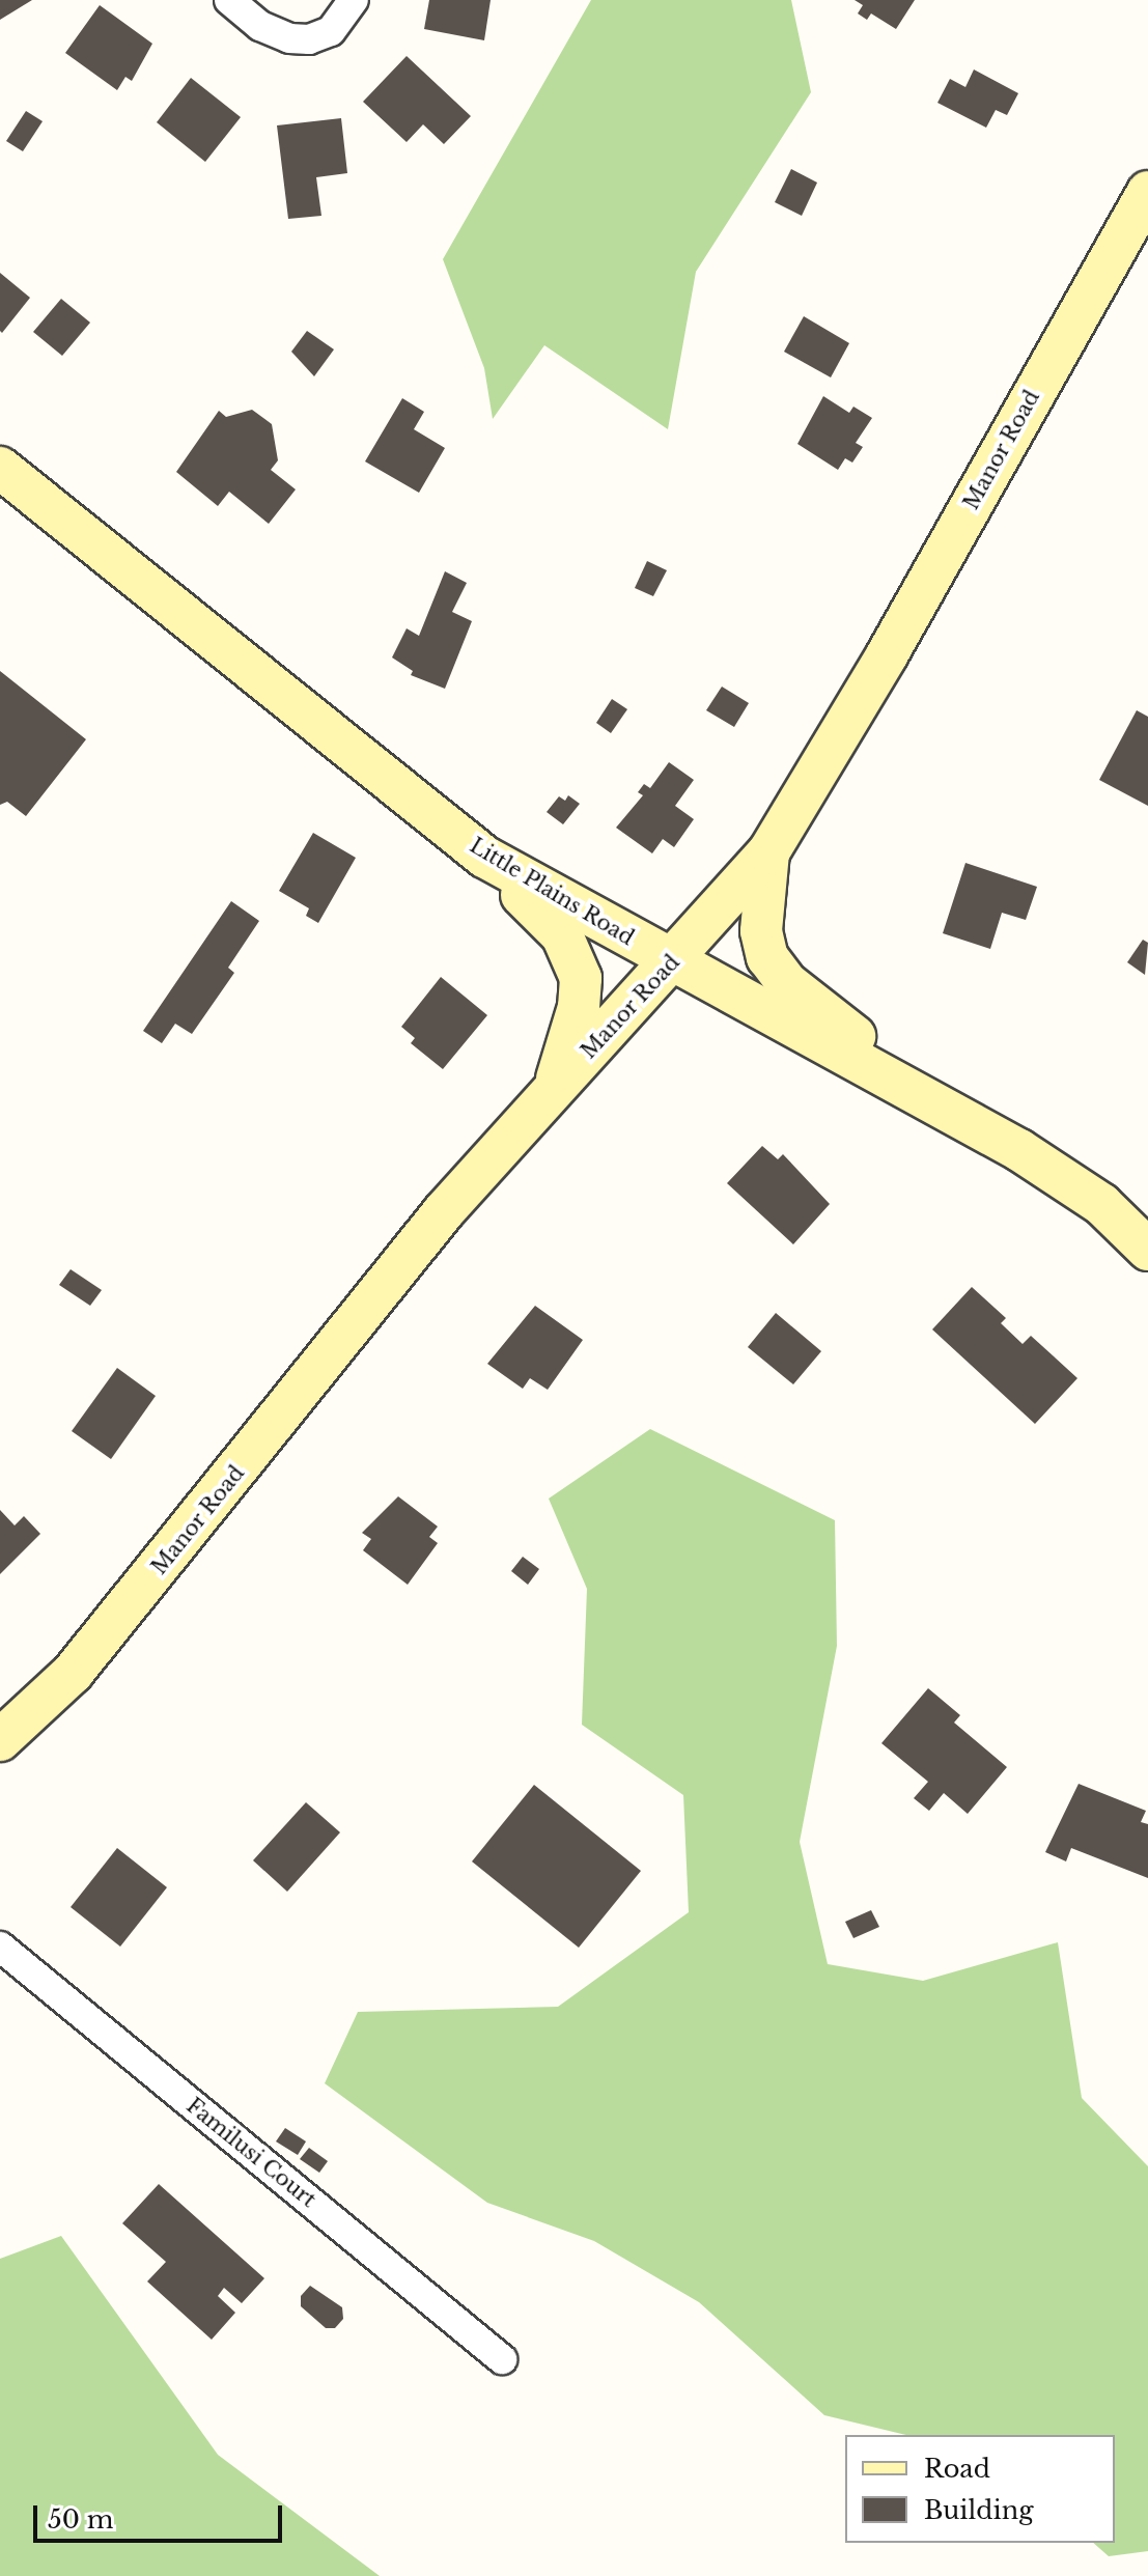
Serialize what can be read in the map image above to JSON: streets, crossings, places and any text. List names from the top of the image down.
{
  "streets": {
    "street": ["Manor Road", "Little Plains Road", "Familusi Court"]
  },
  "crossings": [
    ["Manor Road", "Little Plains Road"]
  ],
  "legend": ["Road", "Building"],
  "scale_bar": "50 m"
}
